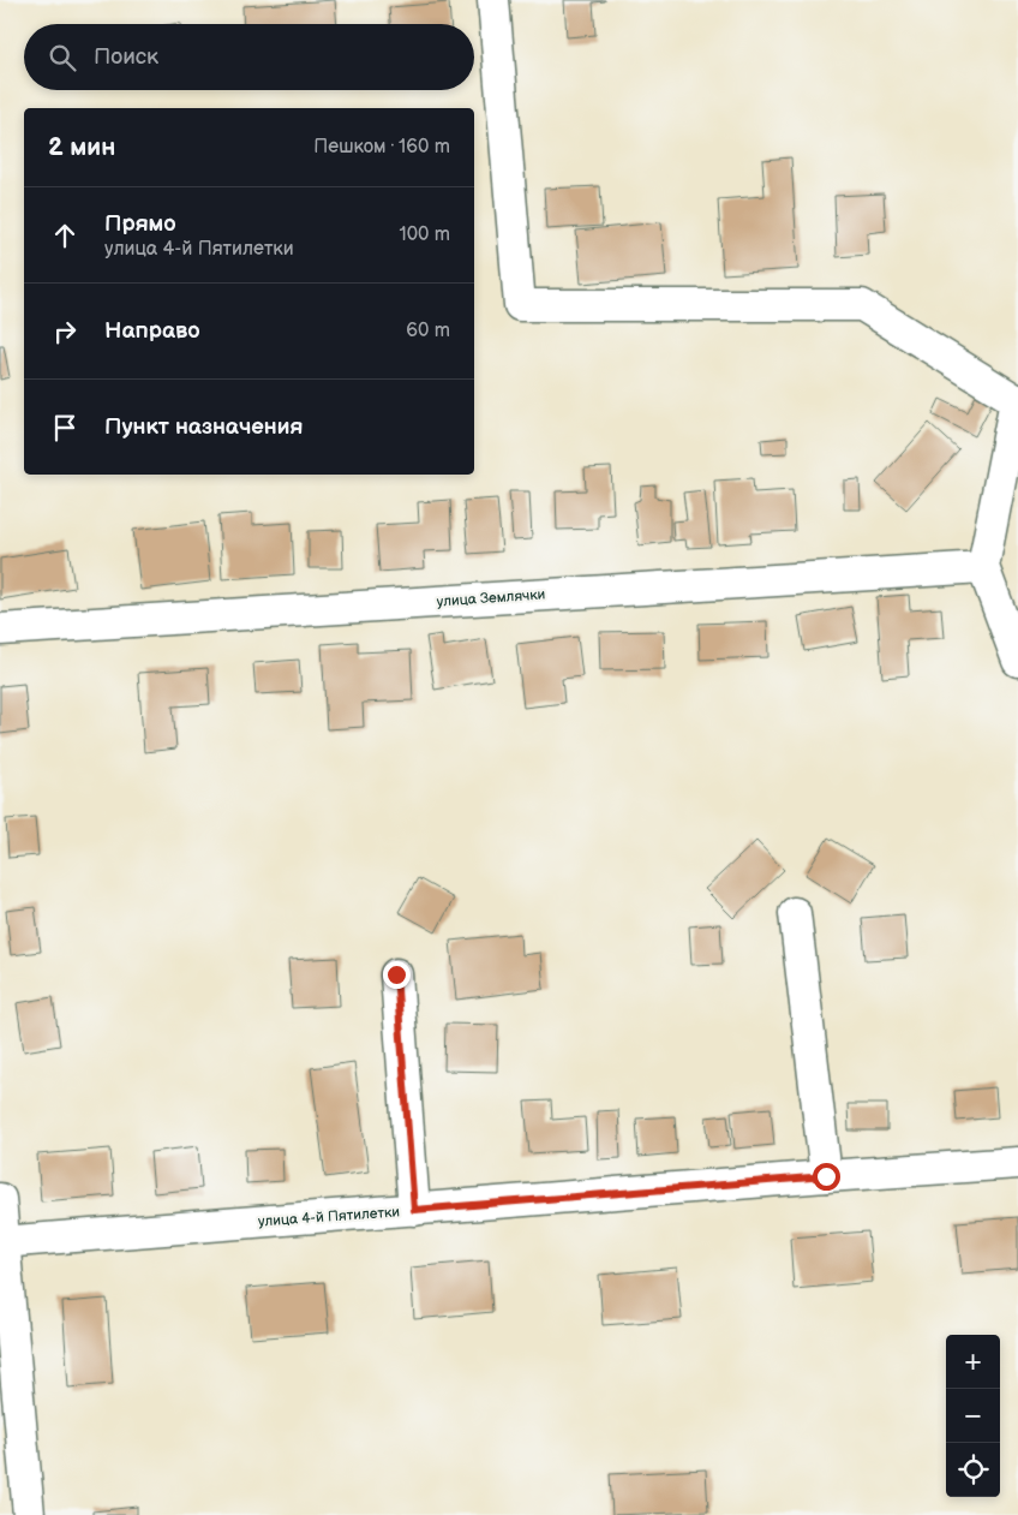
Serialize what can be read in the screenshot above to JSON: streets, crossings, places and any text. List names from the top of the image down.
{
  "streets": {
    "street": ["улица Землячки", "улица 4-й Пятилетки"]
  },
  "page": {
    "search": "Поиск",
    "heading": ["2 мин", "Пешком · 160 m"],
    "list": [
      ["Прямо", "улица 4-й Пятилетки", "100 m"],
      ["Направо", "60 m"],
      "Пункт назначения"
    ],
    "map_buttons": ["+", "−"]
  }
}
